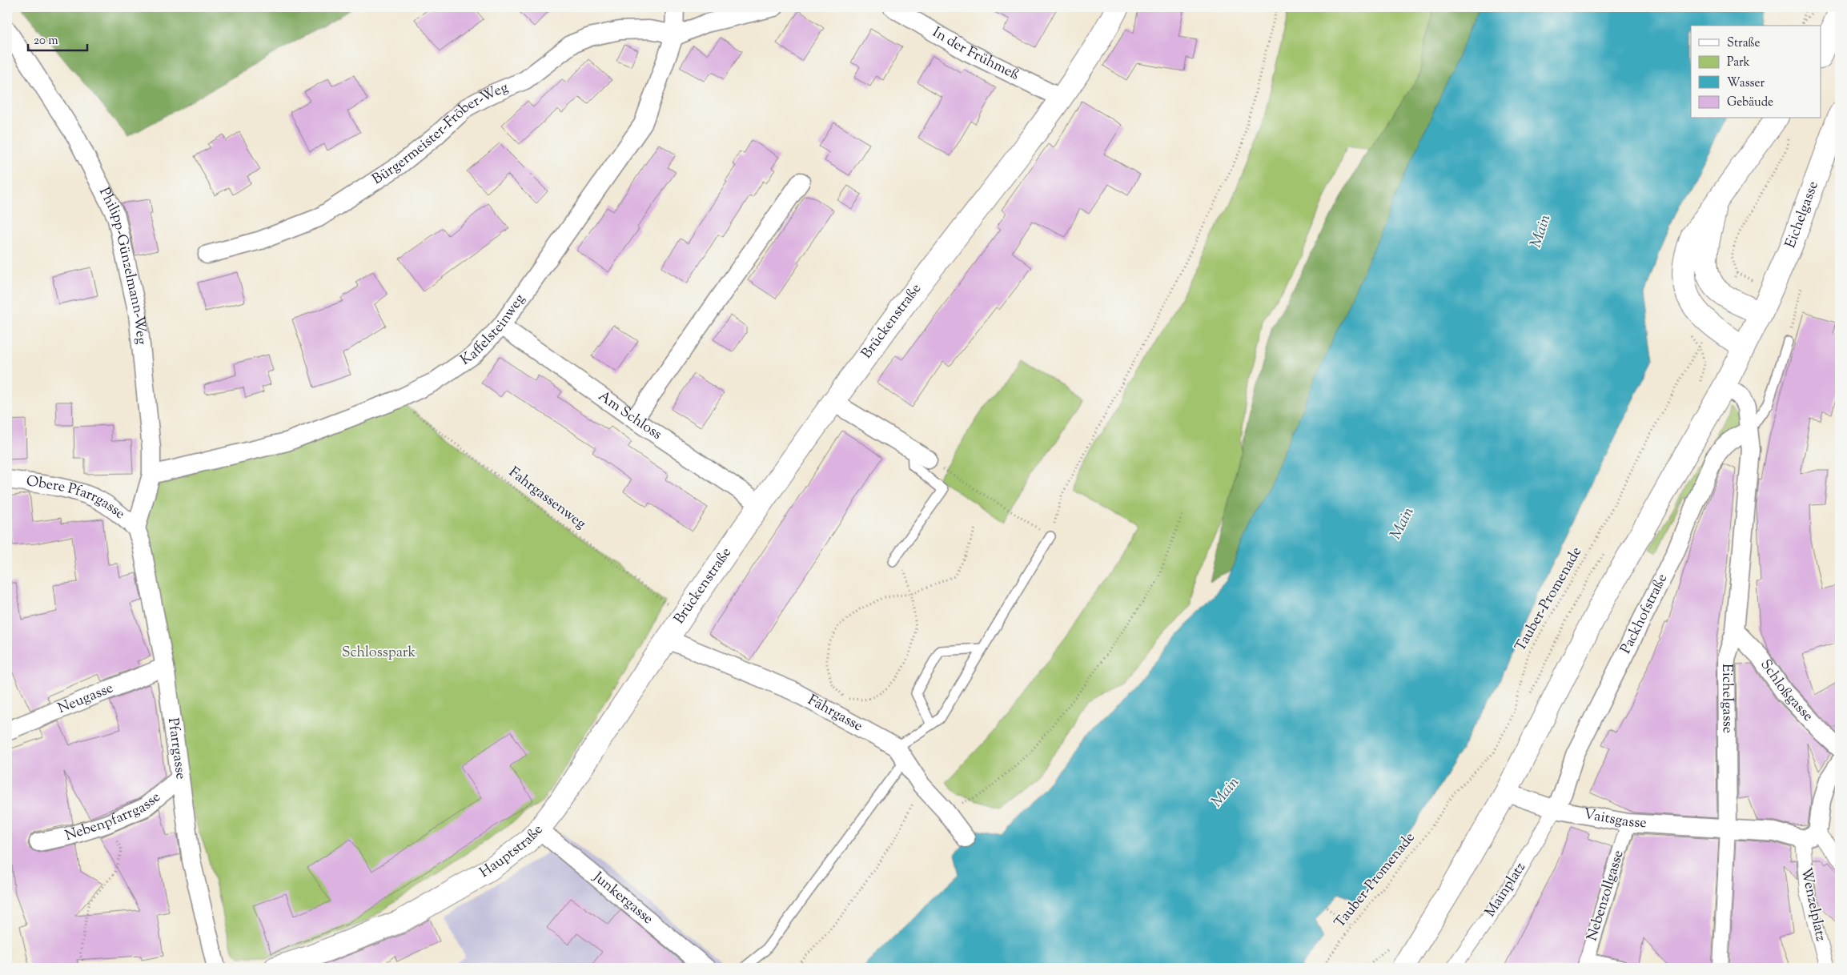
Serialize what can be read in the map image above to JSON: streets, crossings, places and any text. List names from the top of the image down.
{
  "streets": {
    "street": [
      "In der Frühmeß",
      "Bürgermeister-Fröber-Weg",
      "Eichelgasse",
      "Philipp-Günzelmann-Weg",
      "Brückenstraße",
      "Kaffelsteinweg",
      "Am Schloss",
      "Obere Pfarrgasse",
      "Packhofstraße",
      "Schloßgasse",
      "Neugasse",
      "Fährgasse",
      "Pfarrgasse",
      "Nebenpfarrgasse",
      "Vaitsgasse",
      "Hauptstraße",
      "Mainplatz",
      "Nebenzollgasse",
      "Junkergasse",
      "Wenzelplatz"
    ],
    "path": ["Fahrgassenweg", "Tauber-Promenade"]
  },
  "crossings": [
    ["In der Frühmeß", "Brückenstraße"],
    ["Bürgermeister-Fröber-Weg", "Kaffelsteinweg"],
    ["Eichelgasse", "Packhofstraße"],
    ["Eichelgasse", "Schloßgasse"],
    ["Eichelgasse", "Vaitsgasse"],
    ["Philipp-Günzelmann-Weg", "Kaffelsteinweg"],
    ["Philipp-Günzelmann-Weg", "Obere Pfarrgasse"],
    ["Philipp-Günzelmann-Weg", "Pfarrgasse"],
    ["Brückenstraße", "Am Schloss"],
    ["Brückenstraße", "Fahrgassenweg"],
    ["Brückenstraße", "Fährgasse"],
    ["Brückenstraße", "Hauptstraße"],
    ["Kaffelsteinweg", "Am Schloss"],
    ["Kaffelsteinweg", "Fahrgassenweg"],
    ["Obere Pfarrgasse", "Pfarrgasse"],
    ["Packhofstraße", "Vaitsgasse"],
    ["Packhofstraße", "Mainplatz"],
    ["Neugasse", "Pfarrgasse"],
    ["Fährgasse", "Hauptstraße"],
    ["Pfarrgasse", "Nebenpfarrgasse"],
    ["Vaitsgasse", "Mainplatz"],
    ["Vaitsgasse", "Nebenzollgasse"],
    ["Vaitsgasse", "Wenzelplatz"],
    ["Hauptstraße", "Junkergasse"]
  ],
  "water": ["Main"],
  "parks": ["Schlosspark"],
  "legend": [
    "Straße",
    "Park",
    "Wasser",
    "Gebäude"
  ],
  "scale_bar": "20 m"
}
